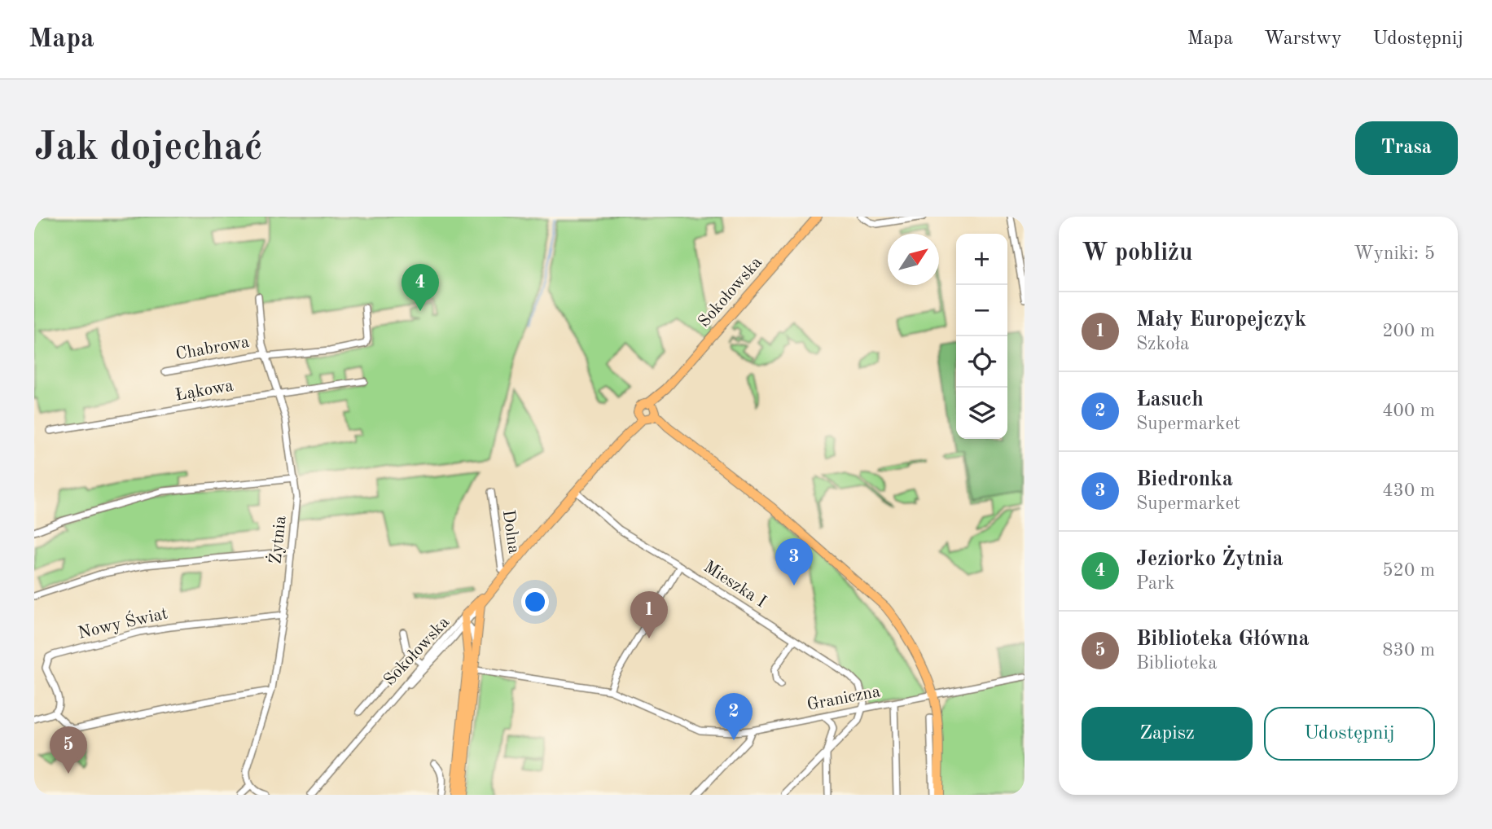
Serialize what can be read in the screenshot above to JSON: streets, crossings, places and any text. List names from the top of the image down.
{
  "streets": {
    "main road": ["Sokołowska"],
    "street": [
      "Chabrowa",
      "Łąkowa",
      "Dolna",
      "Żytnia",
      "Mieszka I",
      "Nowy Świat",
      "Graniczna"
    ]
  },
  "crossings": [
    ["Sokołowska", "Dolna"],
    ["Sokołowska", "Mieszka I"],
    ["Chabrowa", "Żytnia"],
    ["Łąkowa", "Żytnia"],
    ["Żytnia", "Nowy Świat"],
    ["Mieszka I", "Graniczna"]
  ],
  "north": "top right",
  "page": {
    "header": "Mapa",
    "nav": ["Mapa", "Warstwy", "Udostępnij"],
    "buttons": [
      "Trasa",
      ["Zapisz", "Udostępnij"]
    ],
    "title": "Jak dojechać",
    "heading": ["W pobliżu", "Wyniki: 5"],
    "map_buttons": ["+", "−"],
    "pins": [
      "4",
      "3",
      "1",
      "2",
      "5"
    ],
    "list": [
      {
        "mark": "1",
        "name": "Mały Europejczyk",
        "note": "Szkoła",
        "value": "200 m"
      },
      {
        "mark": "2",
        "name": "Łasuch",
        "note": "Supermarket",
        "value": "400 m"
      },
      {
        "mark": "3",
        "name": "Biedronka",
        "note": "Supermarket",
        "value": "430 m"
      },
      {
        "mark": "4",
        "name": "Jeziorko Żytnia",
        "note": "Park",
        "value": "520 m"
      },
      {
        "mark": "5",
        "name": "Biblioteka Główna",
        "note": "Biblioteka",
        "value": "830 m"
      }
    ]
  }
}
